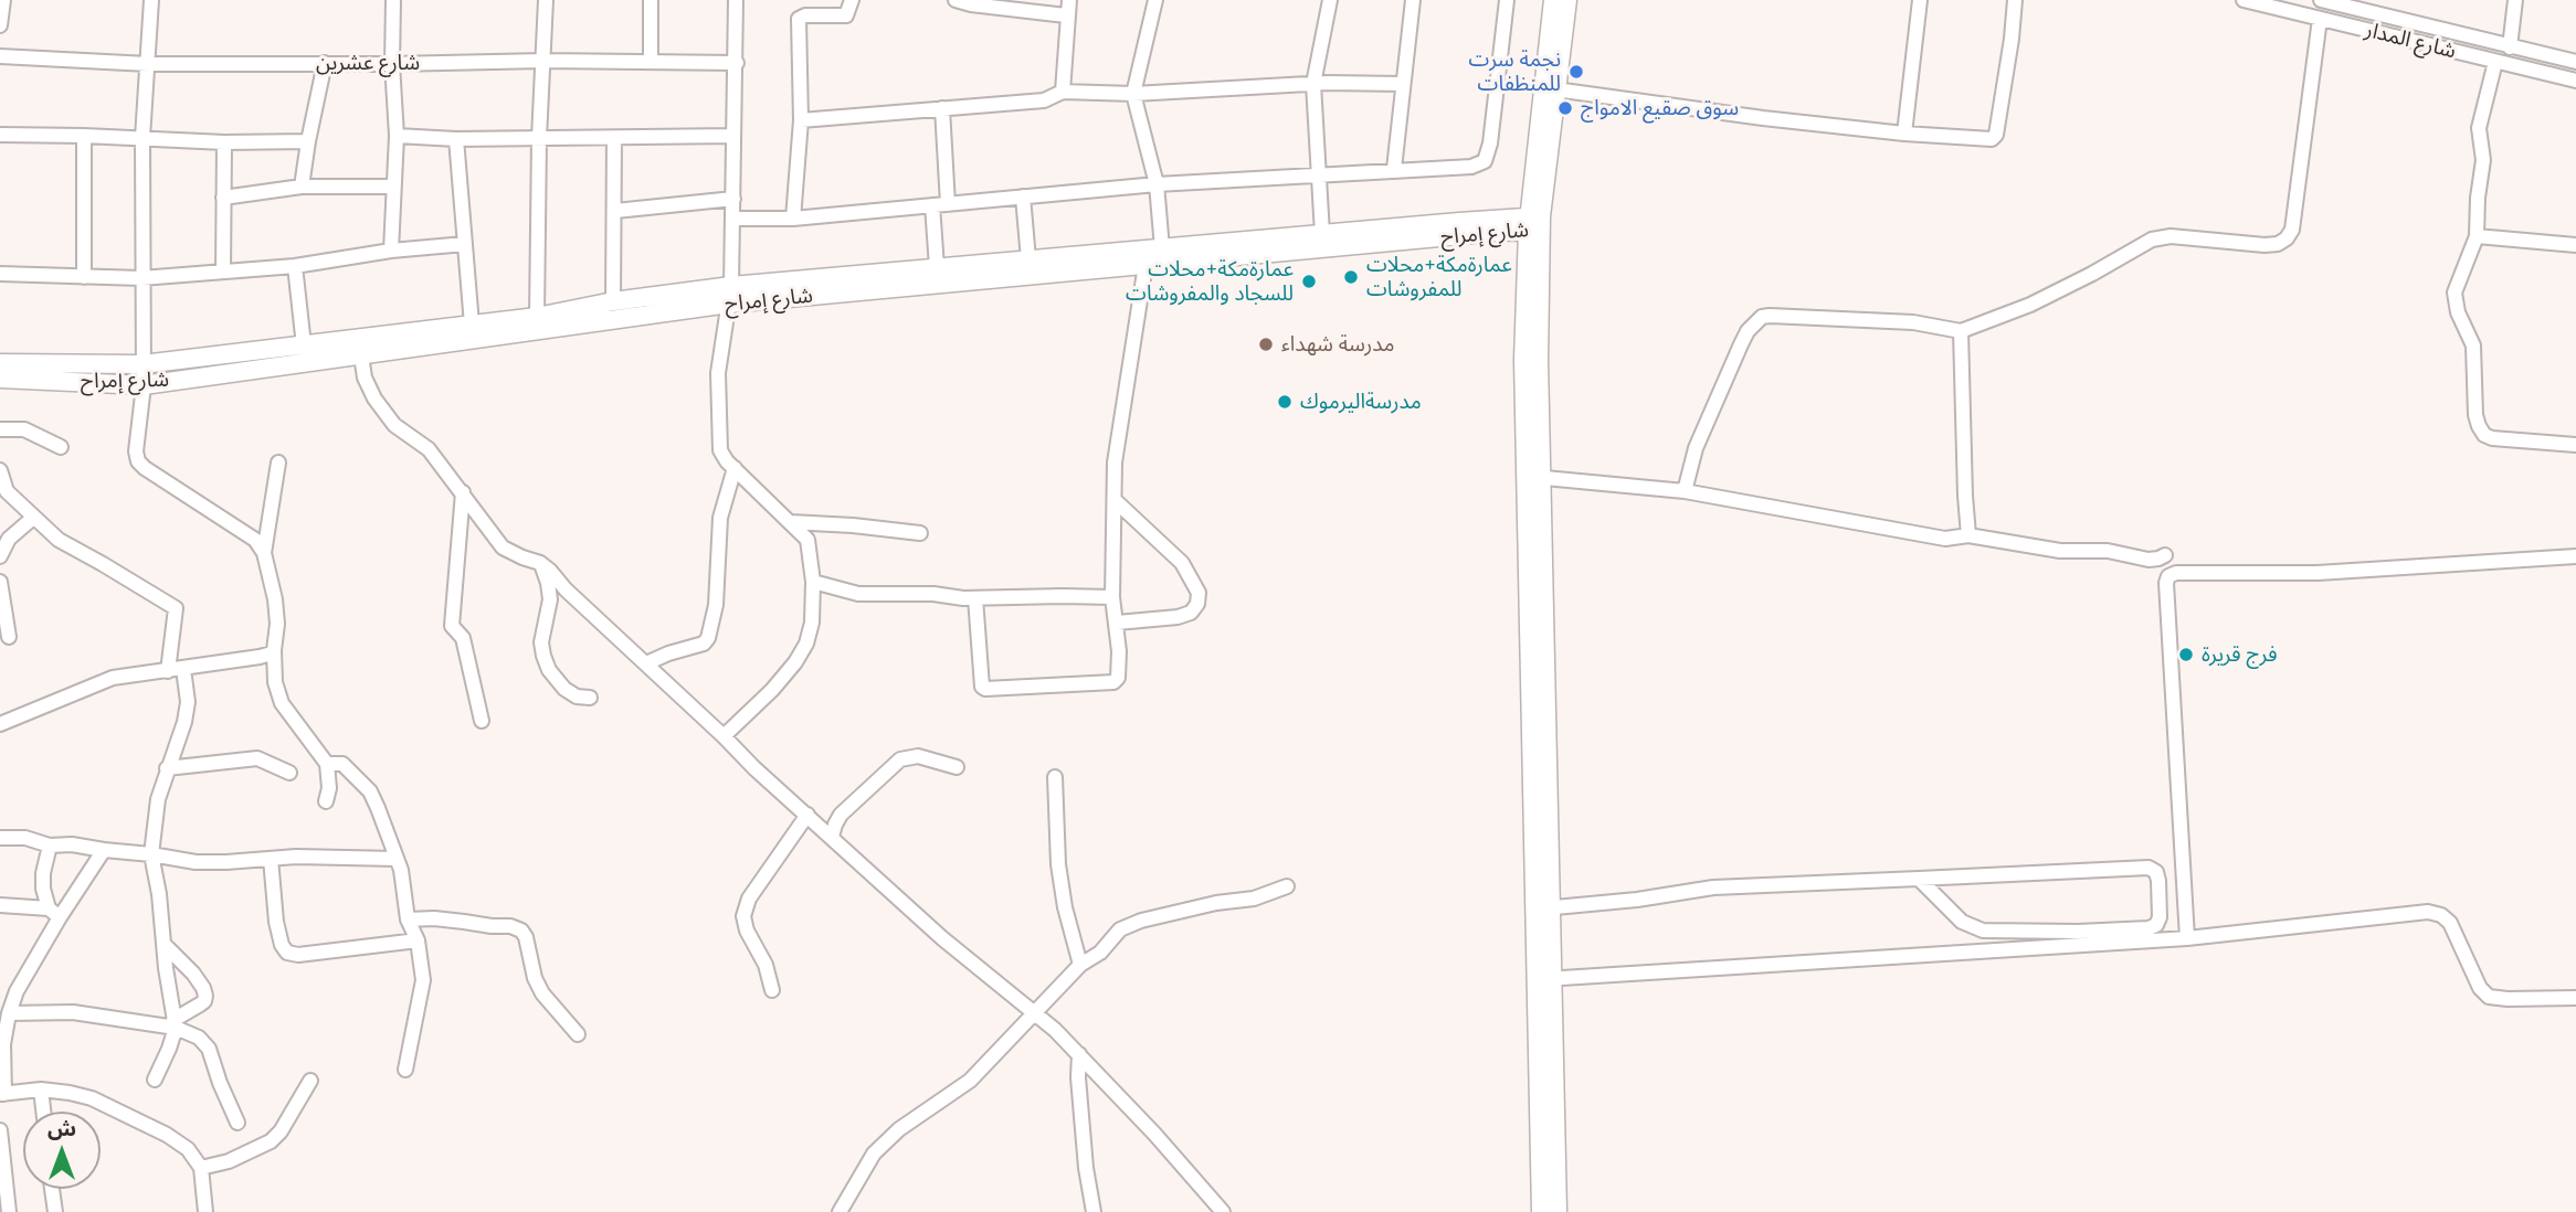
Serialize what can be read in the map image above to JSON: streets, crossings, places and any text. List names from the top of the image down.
{
  "streets": {
    "main road": ["شارع إمراح"],
    "street": ["شارع المدار", "شارع عشرين"]
  },
  "places": [
    "نجمة سرت للمنظفات",
    "سوق صقيع الامواج",
    "عمارةمكة+محلات للمفروشات",
    "عمارةمكة+محلات للسجاد والمفروشات",
    "مدرسة شهداء",
    "مدرسةاليرموك",
    "فرج قريرة"
  ],
  "north": "top"
}
